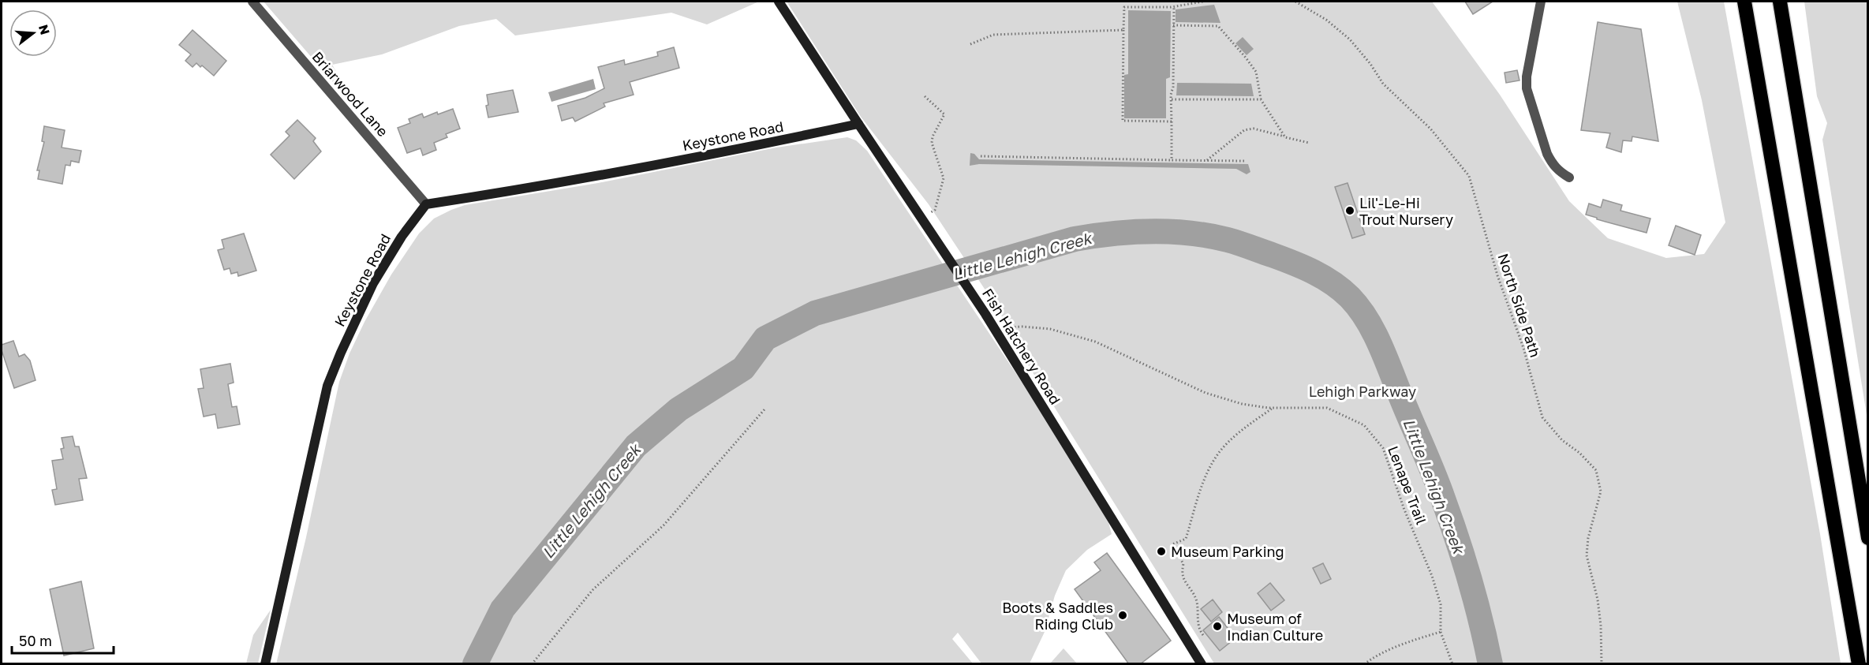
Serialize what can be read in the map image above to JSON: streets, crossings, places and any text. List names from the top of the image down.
{
  "streets": {
    "street": ["Briarwood Lane", "Keystone Road", "Fish Hatchery Road"],
    "path": ["North Side Path", "Lenape Trail"]
  },
  "crossings": [
    ["Briarwood Lane", "Keystone Road"],
    ["Keystone Road", "Fish Hatchery Road"],
    ["Fish Hatchery Road", "Lenape Trail"]
  ],
  "water": ["Little Lehigh Creek"],
  "parks": ["Lehigh Parkway"],
  "places": [
    "Lil'-Le-Hi Trout Nursery",
    "Museum Parking",
    "Boots & Saddles Riding Club",
    "Museum of Indian Culture"
  ],
  "scale_bar": "50 m",
  "north": "right"
}
